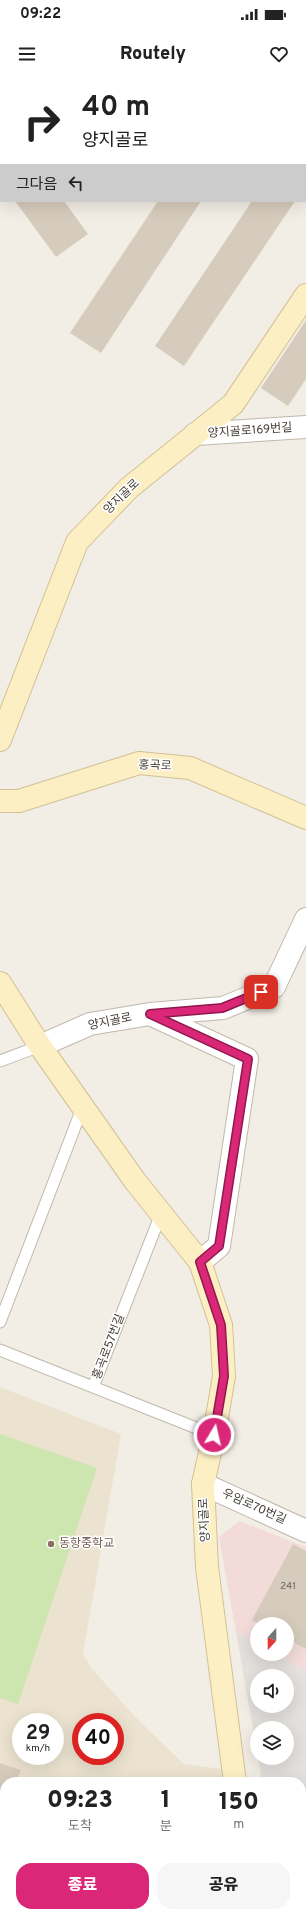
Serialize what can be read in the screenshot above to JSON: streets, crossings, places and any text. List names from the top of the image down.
{
  "streets": {
    "street": [
      "양지골로169번길",
      "양지골로",
      "홍곡로",
      "우암로70번길"
    ],
    "lane": ["홍곡로57번길"]
  },
  "crossings": [
    ["양지골로169번길", "양지골로"],
    ["양지골로", "홍곡로57번길"],
    ["양지골로", "우암로70번길"]
  ],
  "places": ["동항중학교"],
  "house_numbers": ["241"],
  "north": "bottom",
  "page": {
    "status": "09:22",
    "header": "Routely",
    "turn": ["40 m", "양지골로"],
    "then": "그다음",
    "speed": "29 km/h",
    "limit": "40",
    "eta": [
      "09:23",
      "도착",
      "1",
      "분",
      "150",
      "m"
    ],
    "buttons": ["종료", "공유"]
  }
}
